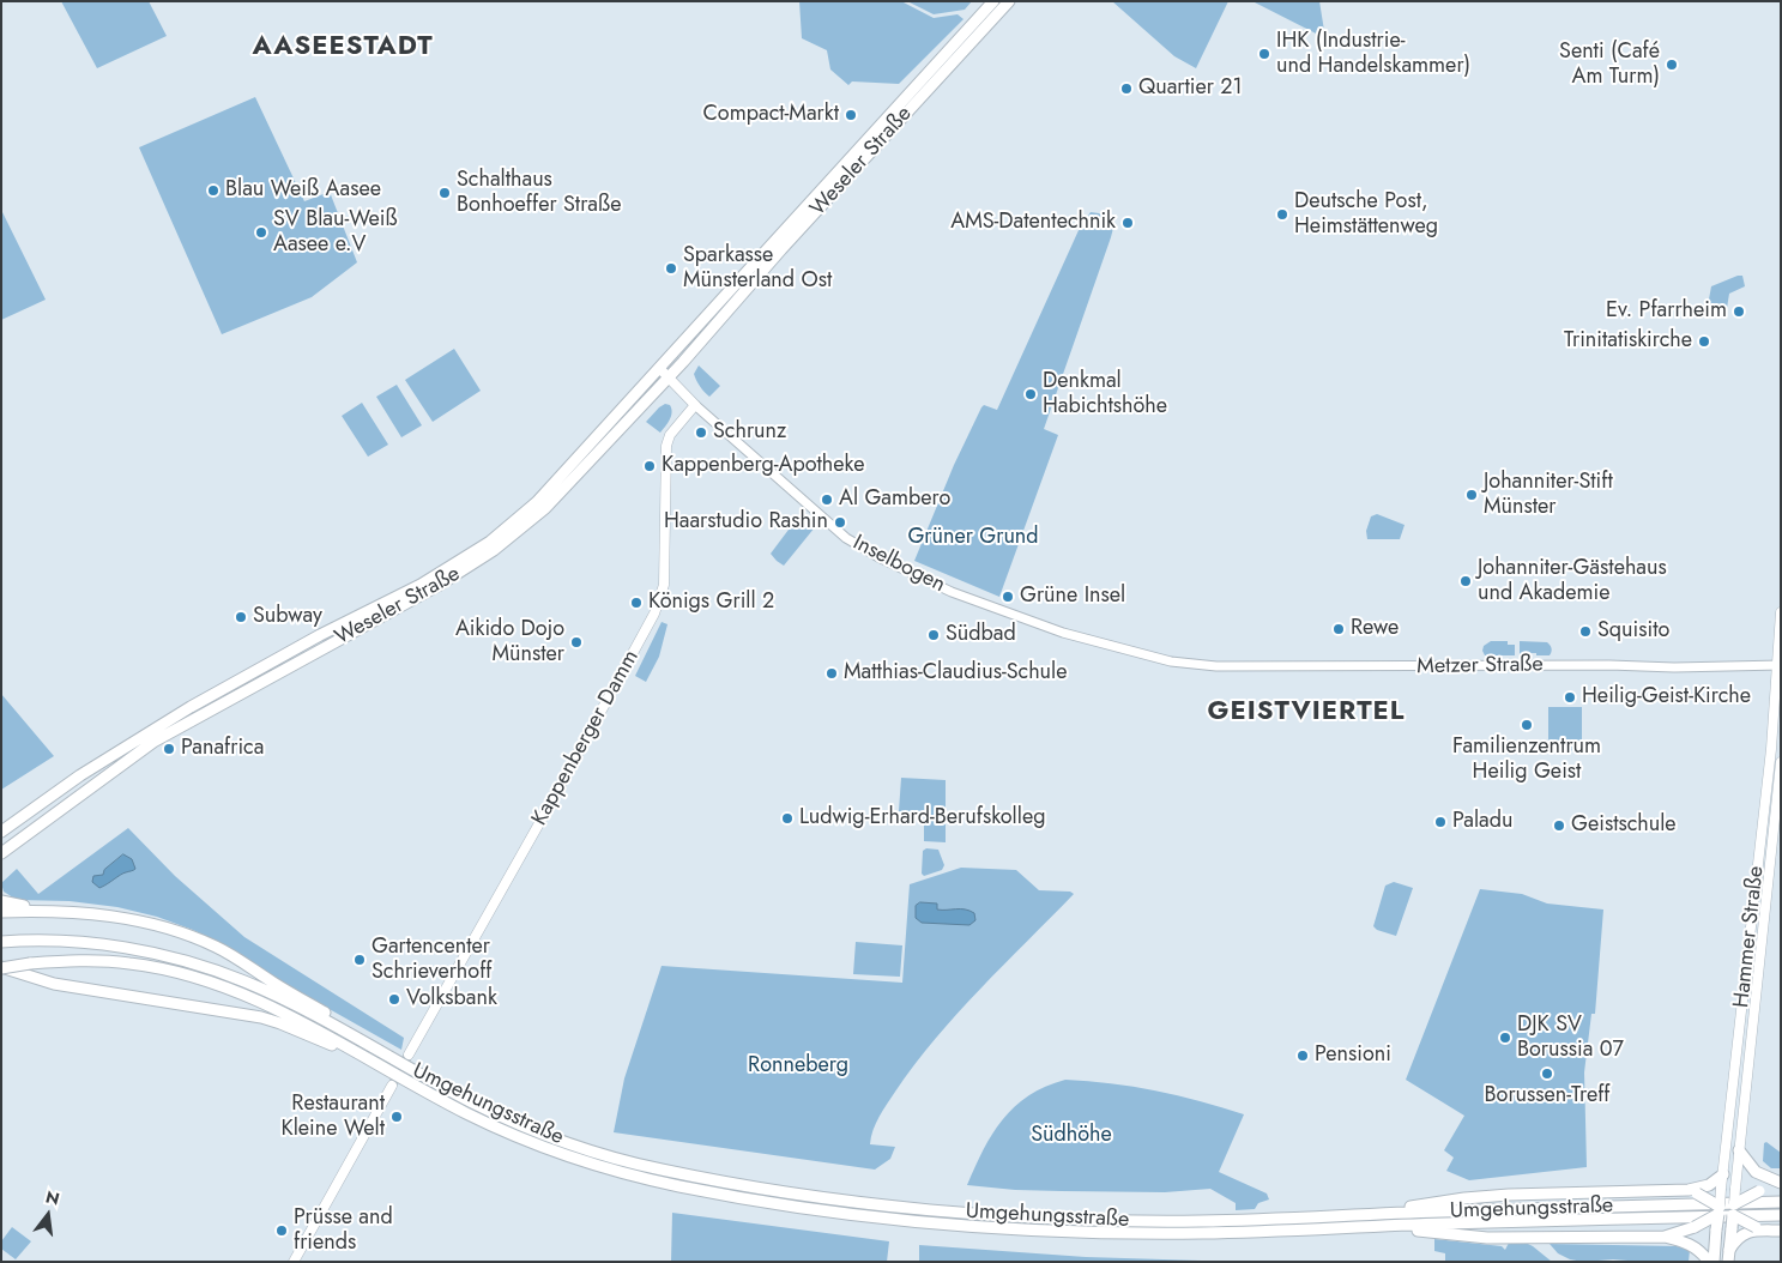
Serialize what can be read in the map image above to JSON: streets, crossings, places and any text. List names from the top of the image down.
{
  "streets": {
    "main road": [
      "Weseler Straße",
      "Inselbogen",
      "Kappenberger Damm",
      "Hammer Straße",
      "Umgehungsstraße"
    ],
    "street": ["Metzer Straße"]
  },
  "crossings": [
    ["Weseler Straße", "Inselbogen"],
    ["Inselbogen", "Metzer Straße"],
    ["Inselbogen", "Kappenberger Damm"],
    ["Metzer Straße", "Hammer Straße"]
  ],
  "districts": ["AASEESTADT", "GEISTVIERTEL"],
  "parks": ["Grüner Grund", "Ronneberg", "Südhöhe"],
  "places": [
    "IHK (Industrie- und Handelskammer)",
    "Senti (Café Am Turm)",
    "Quartier 21",
    "Compact-Markt",
    "Blau Weiß Aasee",
    "Schalthaus Bonhoeffer Straße",
    "Deutsche Post, Heimstättenweg",
    "AMS-Datentechnik",
    "SV Blau-Weiß Aasee e.V",
    "Sparkasse Münsterland Ost",
    "Ev. Pfarrheim",
    "Trinitatiskirche",
    "Denkmal Habichtshöhe",
    "Schrunz",
    "Kappenberg-Apotheke",
    "Johanniter-Stift Münster",
    "Al Gambero",
    "Haarstudio Rashin",
    "Johanniter-Gästehaus und Akademie",
    "Grüne Insel",
    "Königs Grill 2",
    "Subway",
    "Rewe",
    "Squisito",
    "Südbad",
    "Aikido Dojo Münster",
    "Matthias-Claudius-Schule",
    "Heilig-Geist-Kirche",
    "Familienzentrum Heilig Geist",
    "Panafrica",
    "Ludwig-Erhard-Berufskolleg",
    "Paladu",
    "Geistschule",
    "Gartencenter Schrieverhoff",
    "Volksbank",
    "DJK SV Borussia 07",
    "Pensioni",
    "Borussen-Treff",
    "Restaurant Kleine Welt",
    "Prüsse and friends"
  ],
  "north": "top"
}
